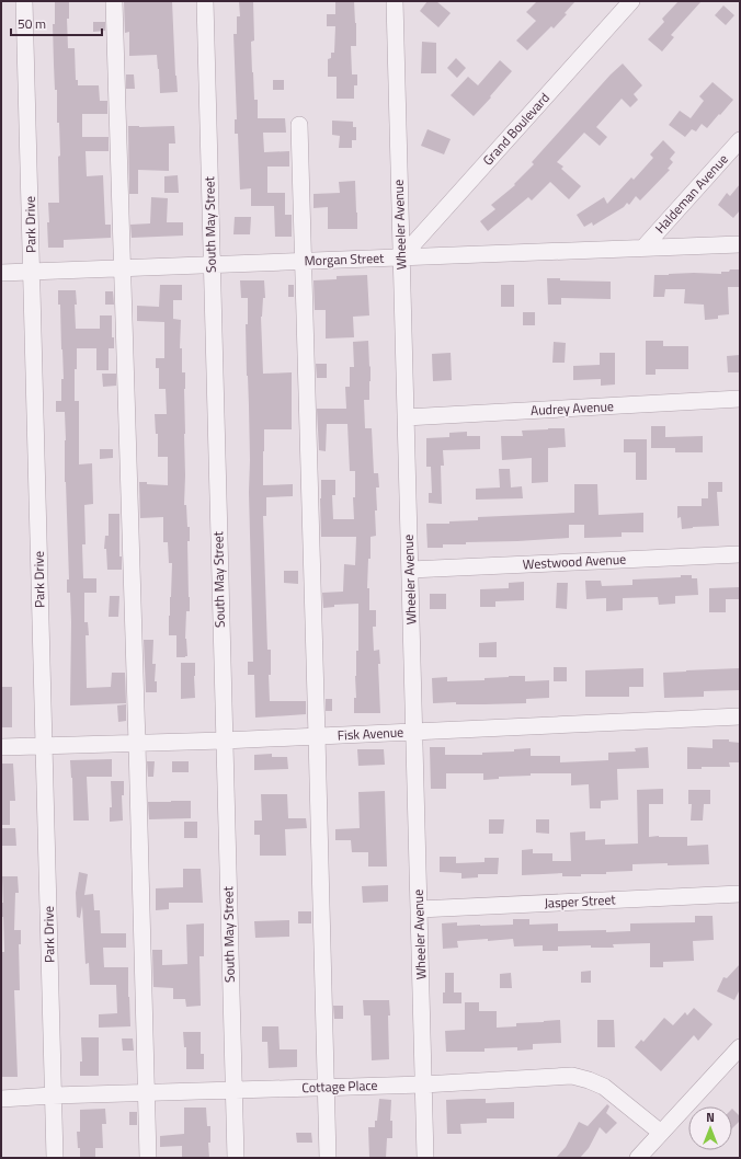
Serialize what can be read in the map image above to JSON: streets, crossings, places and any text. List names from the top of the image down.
{
  "streets": {
    "street": [
      "Grand Boulevard",
      "Haldeman Avenue",
      "Park Drive",
      "South May Street",
      "Wheeler Avenue",
      "Morgan Street",
      "Audrey Avenue",
      "Westwood Avenue",
      "Fisk Avenue",
      "Jasper Street",
      "Cottage Place"
    ]
  },
  "crossings": [
    ["Grand Boulevard", "Wheeler Avenue"],
    ["Grand Boulevard", "Morgan Street"],
    ["Haldeman Avenue", "Morgan Street"],
    ["Park Drive", "Morgan Street"],
    ["Park Drive", "Fisk Avenue"],
    ["Park Drive", "Cottage Place"],
    ["South May Street", "Morgan Street"],
    ["South May Street", "Fisk Avenue"],
    ["South May Street", "Cottage Place"],
    ["Wheeler Avenue", "Morgan Street"],
    ["Wheeler Avenue", "Audrey Avenue"],
    ["Wheeler Avenue", "Westwood Avenue"],
    ["Wheeler Avenue", "Fisk Avenue"],
    ["Wheeler Avenue", "Jasper Street"],
    ["Wheeler Avenue", "Cottage Place"]
  ],
  "scale_bar": "50 m",
  "north": "top"
}
